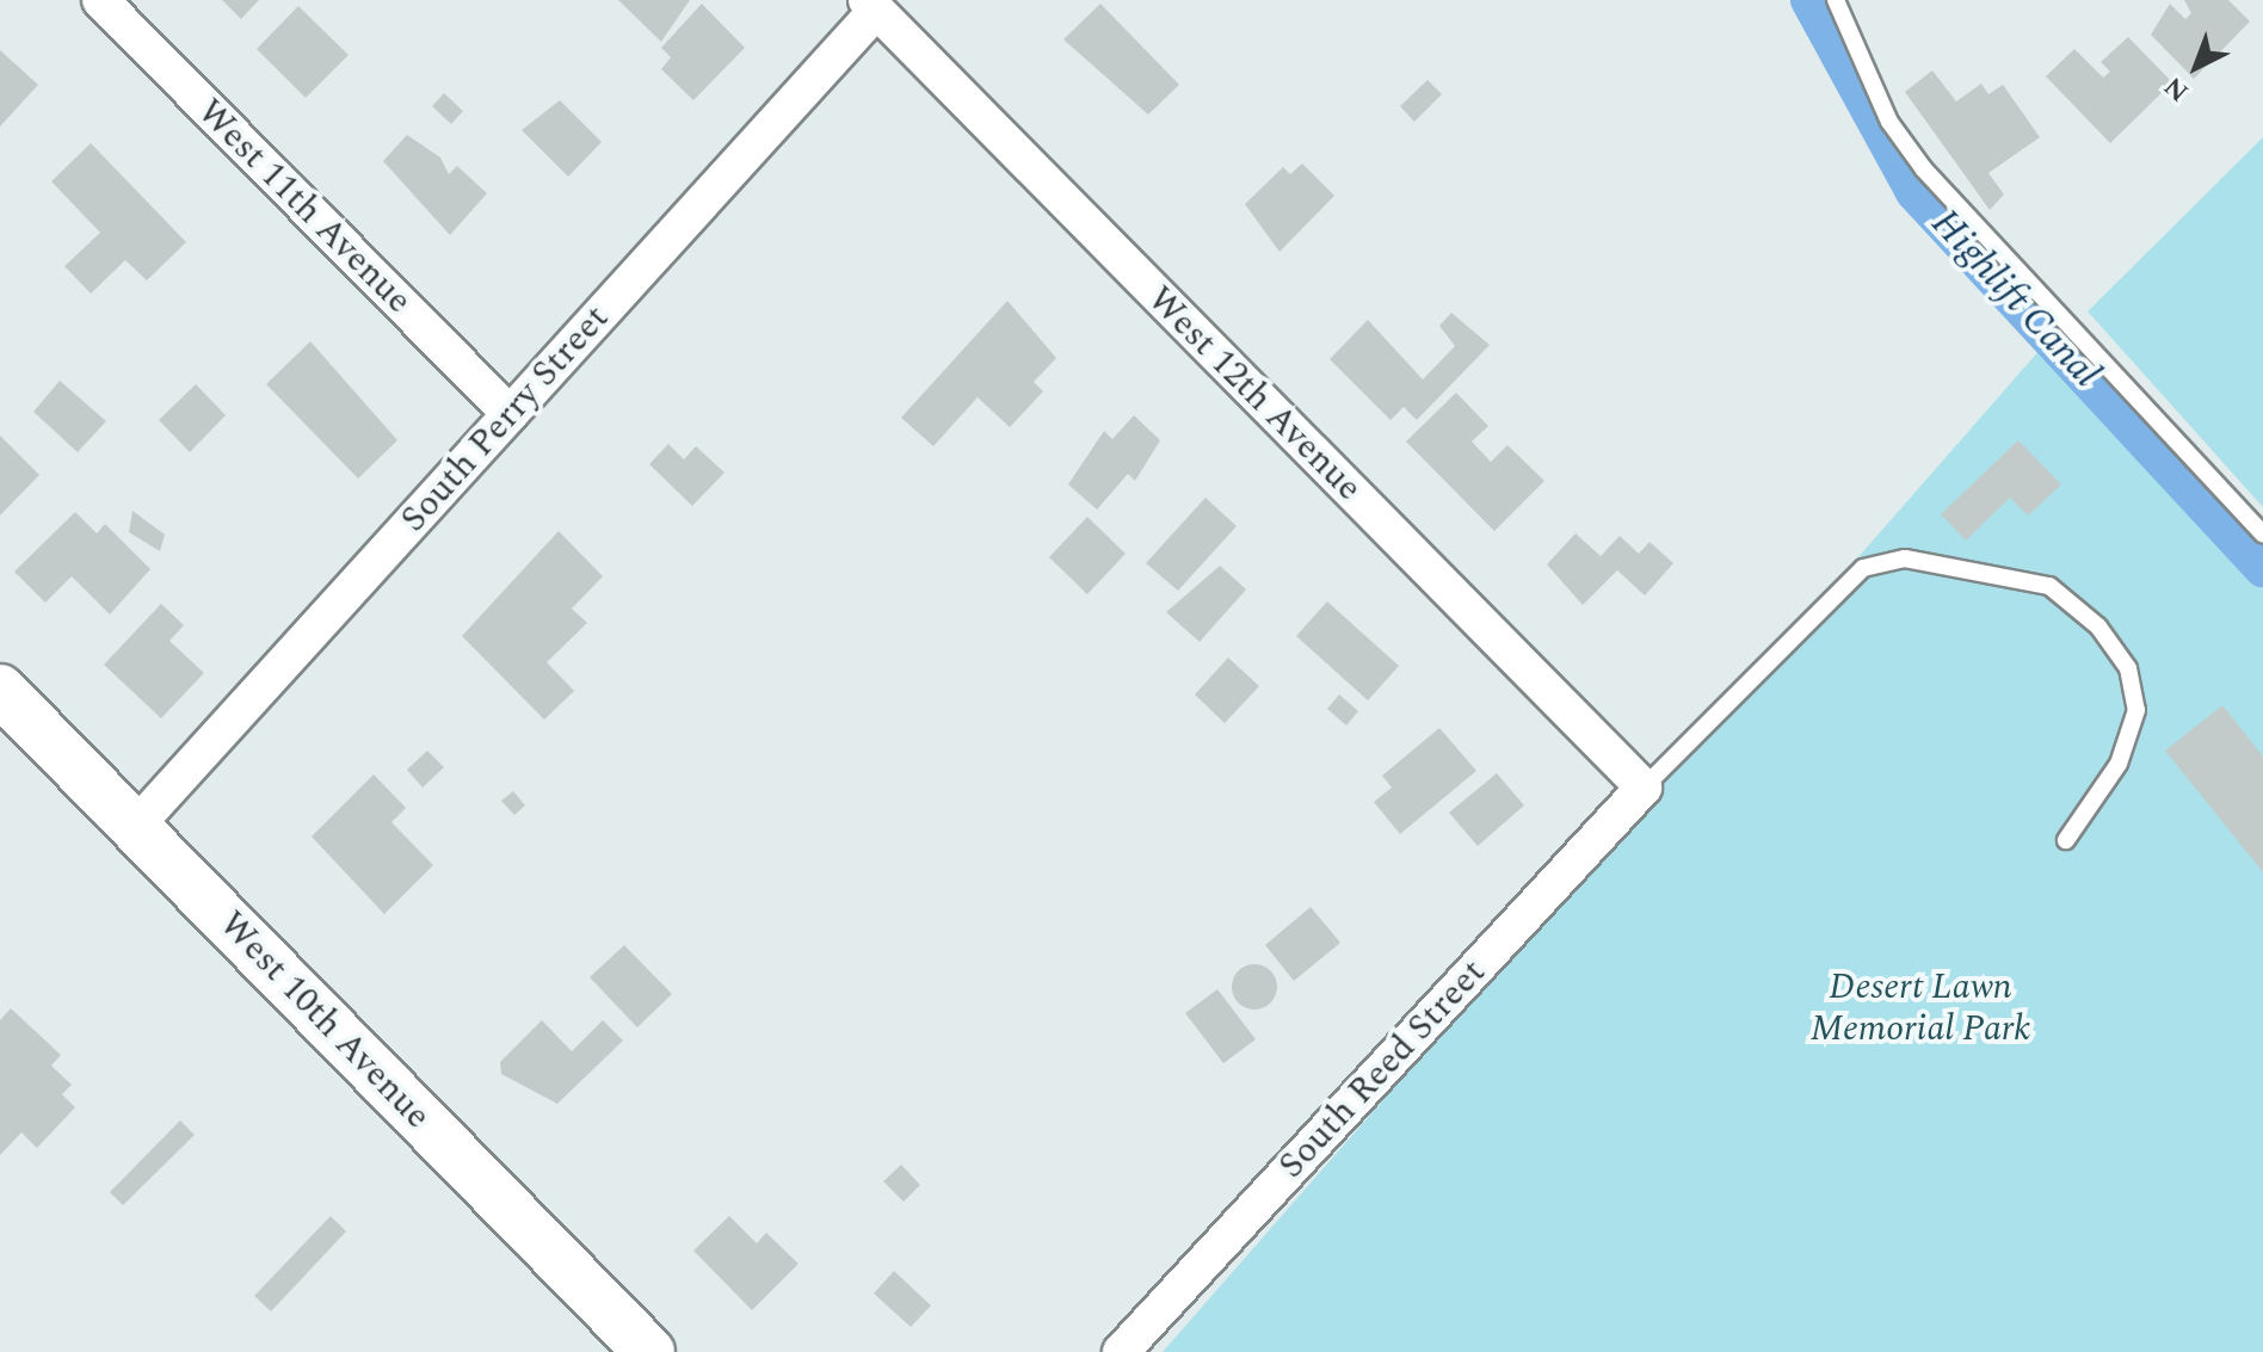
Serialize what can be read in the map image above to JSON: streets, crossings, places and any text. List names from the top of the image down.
{
  "streets": {
    "main road": ["West 10th Avenue"],
    "street": [
      "West 11th Avenue",
      "West 12th Avenue",
      "South Perry Street",
      "South Reed Street"
    ]
  },
  "crossings": [
    ["West 11th Avenue", "South Perry Street"],
    ["West 12th Avenue", "South Perry Street"],
    ["West 12th Avenue", "South Reed Street"],
    ["South Perry Street", "West 10th Avenue"]
  ],
  "water": ["Highlift Canal"],
  "parks": ["Desert Lawn Memorial Park"],
  "north": "bottom left"
}
